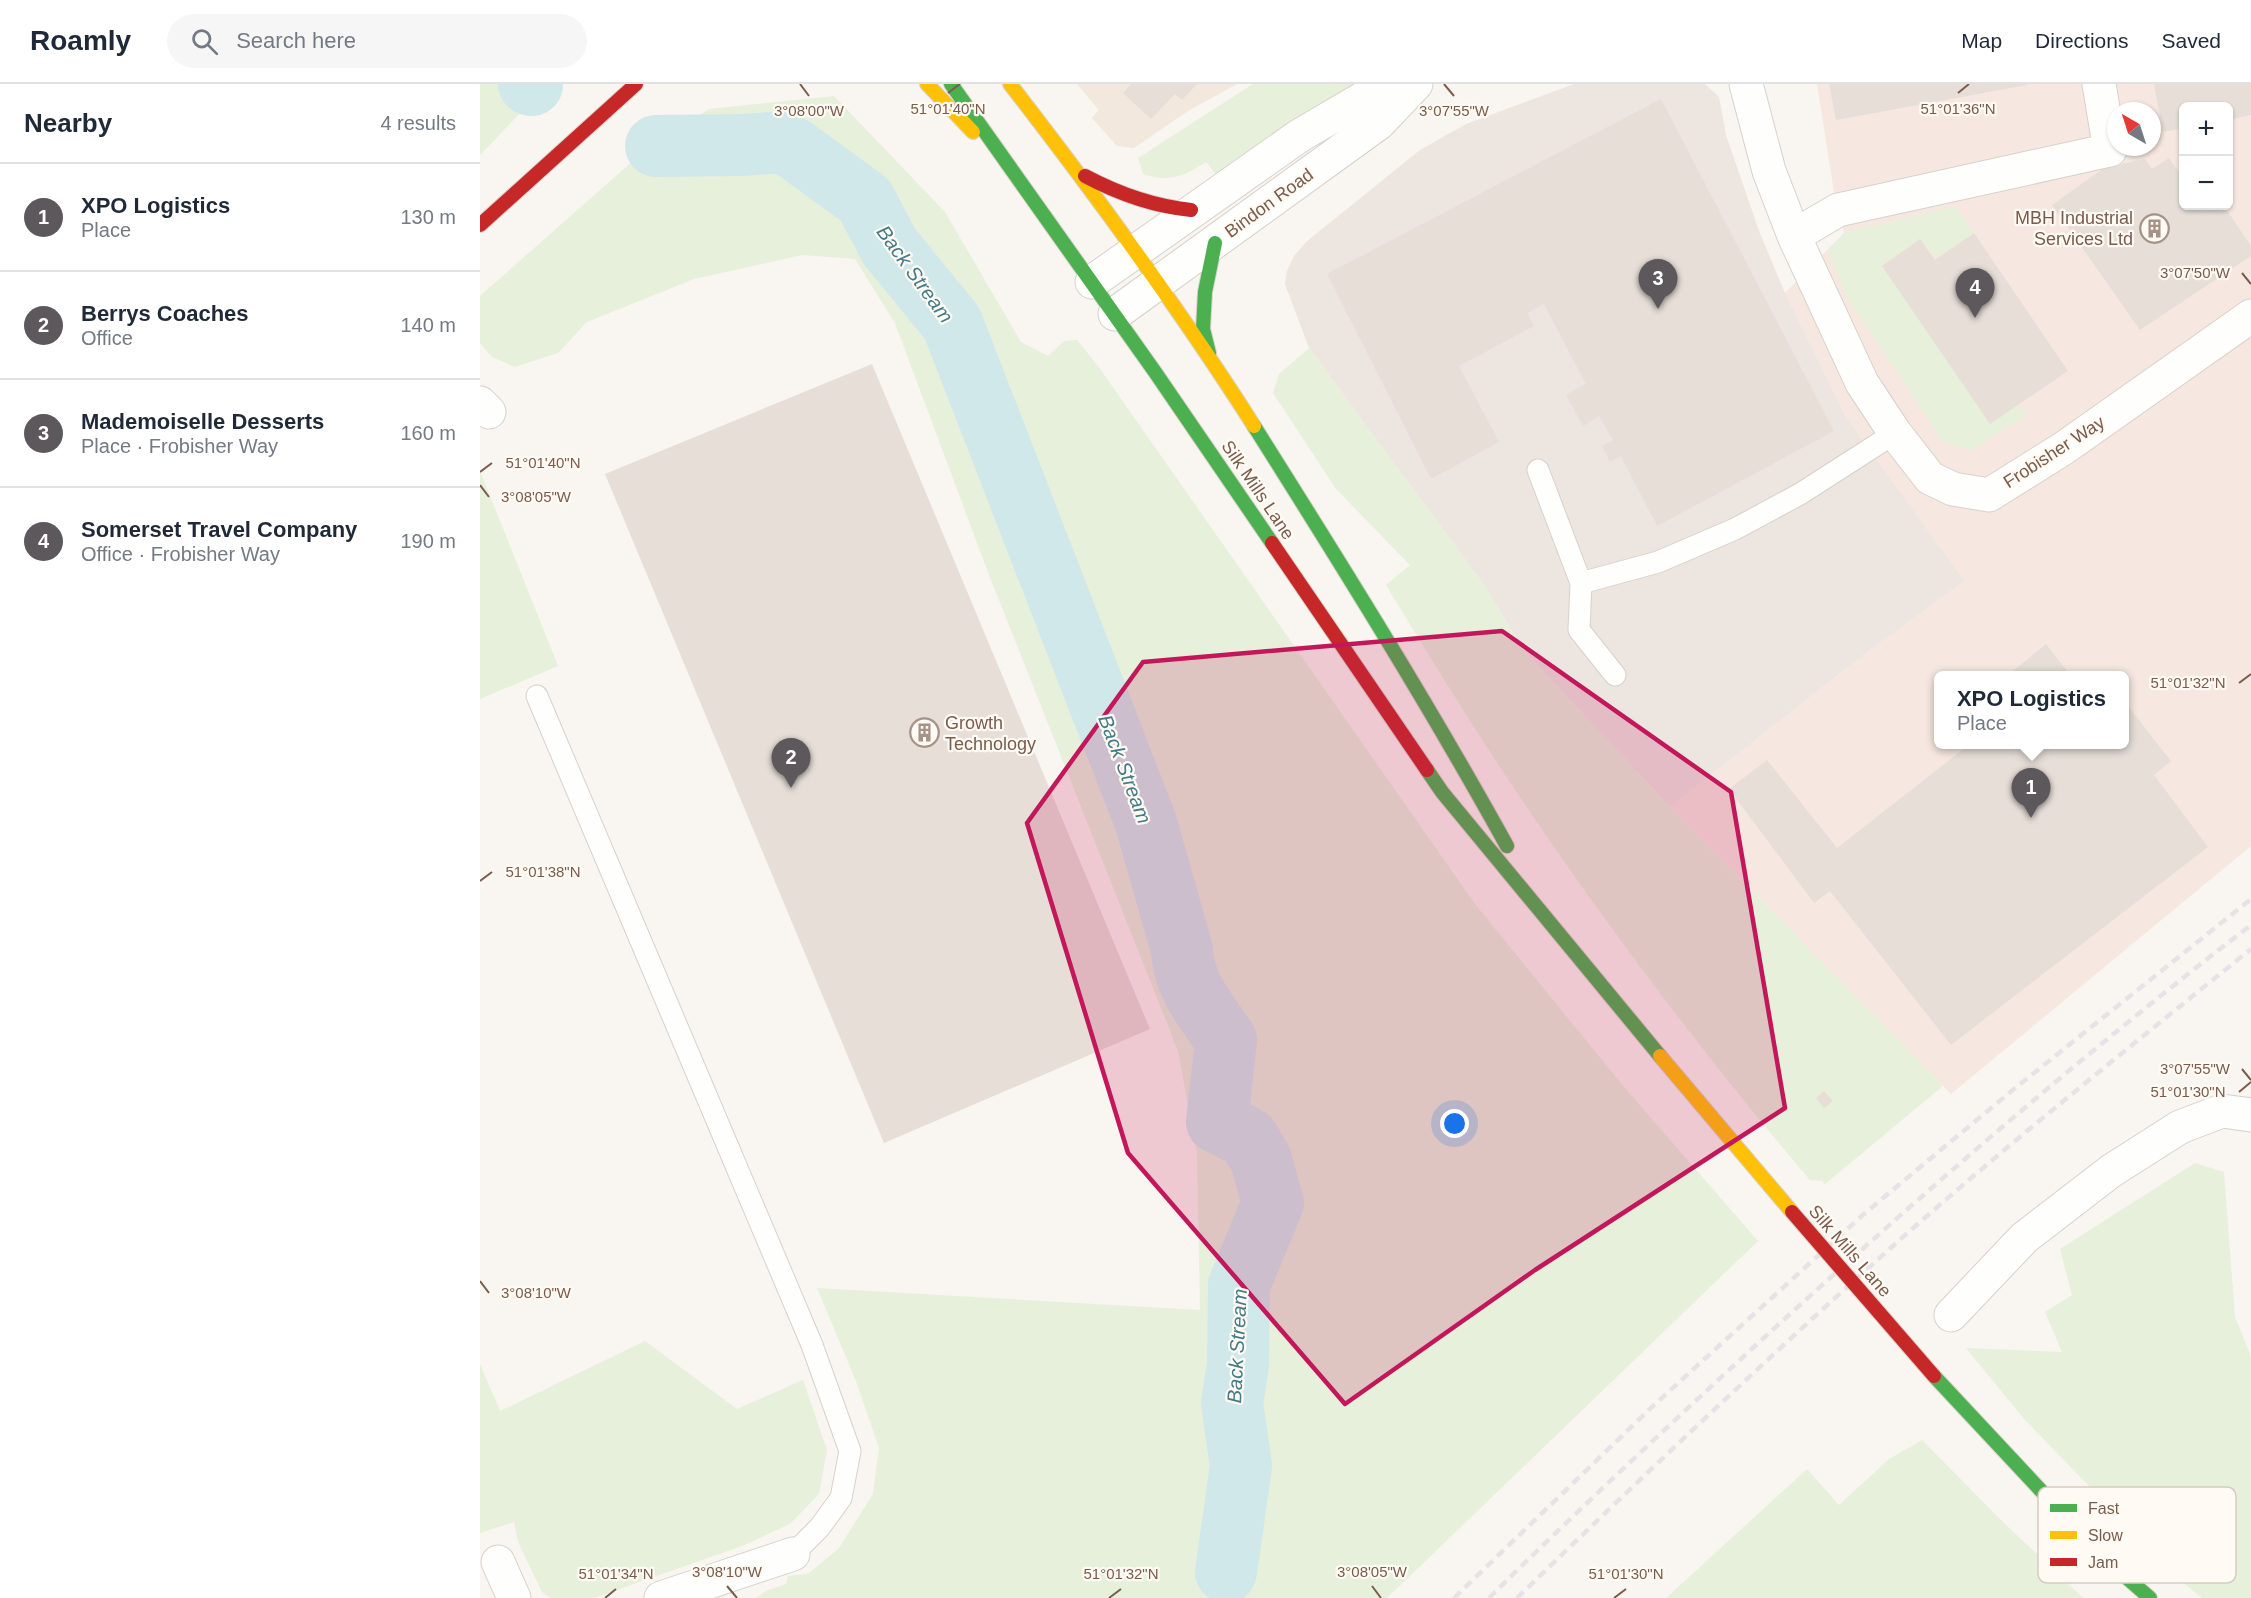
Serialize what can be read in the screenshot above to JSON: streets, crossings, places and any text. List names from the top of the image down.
{
  "streets": {
    "main road": ["Silk Mills Lane"],
    "street": ["Bindon Road", "Frobisher Way"]
  },
  "crossings": [
    ["Bindon Road", "Silk Mills Lane"]
  ],
  "water": ["Back Stream"],
  "places": {
    "building": ["MBH Industrial Services Ltd", "Growth Technology"]
  },
  "legend": ["Fast", "Slow", "Jam"],
  "north": "top left",
  "page": {
    "header": "Roamly",
    "search": "Search here",
    "nav": ["Map", "Directions", "Saved"],
    "heading": ["Nearby", "4 results"],
    "map_buttons": ["+", "−"],
    "list": [
      {
        "mark": "1",
        "name": "XPO Logistics",
        "note": "Place",
        "value": "130 m"
      },
      {
        "mark": "2",
        "name": "Berrys Coaches",
        "note": "Office",
        "value": "140 m"
      },
      {
        "mark": "3",
        "name": "Mademoiselle Desserts",
        "note": "Place · Frobisher Way",
        "value": "160 m"
      },
      {
        "mark": "4",
        "name": "Somerset Travel Company",
        "note": "Office · Frobisher Way",
        "value": "190 m"
      }
    ],
    "pins": [
      "3",
      "4",
      "2",
      "1"
    ],
    "popup": ["XPO Logistics", "Place"]
  },
  "coordinates": [
    "51°01'40\"N",
    "51°01'36\"N",
    "3°08'00\"W",
    "3°07'55\"W",
    "3°07'50\"W",
    "3°08'05\"W",
    "51°01'32\"N",
    "51°01'38\"N",
    "51°01'30\"N",
    "3°08'10\"W",
    "51°01'34\"N"
  ]
}
